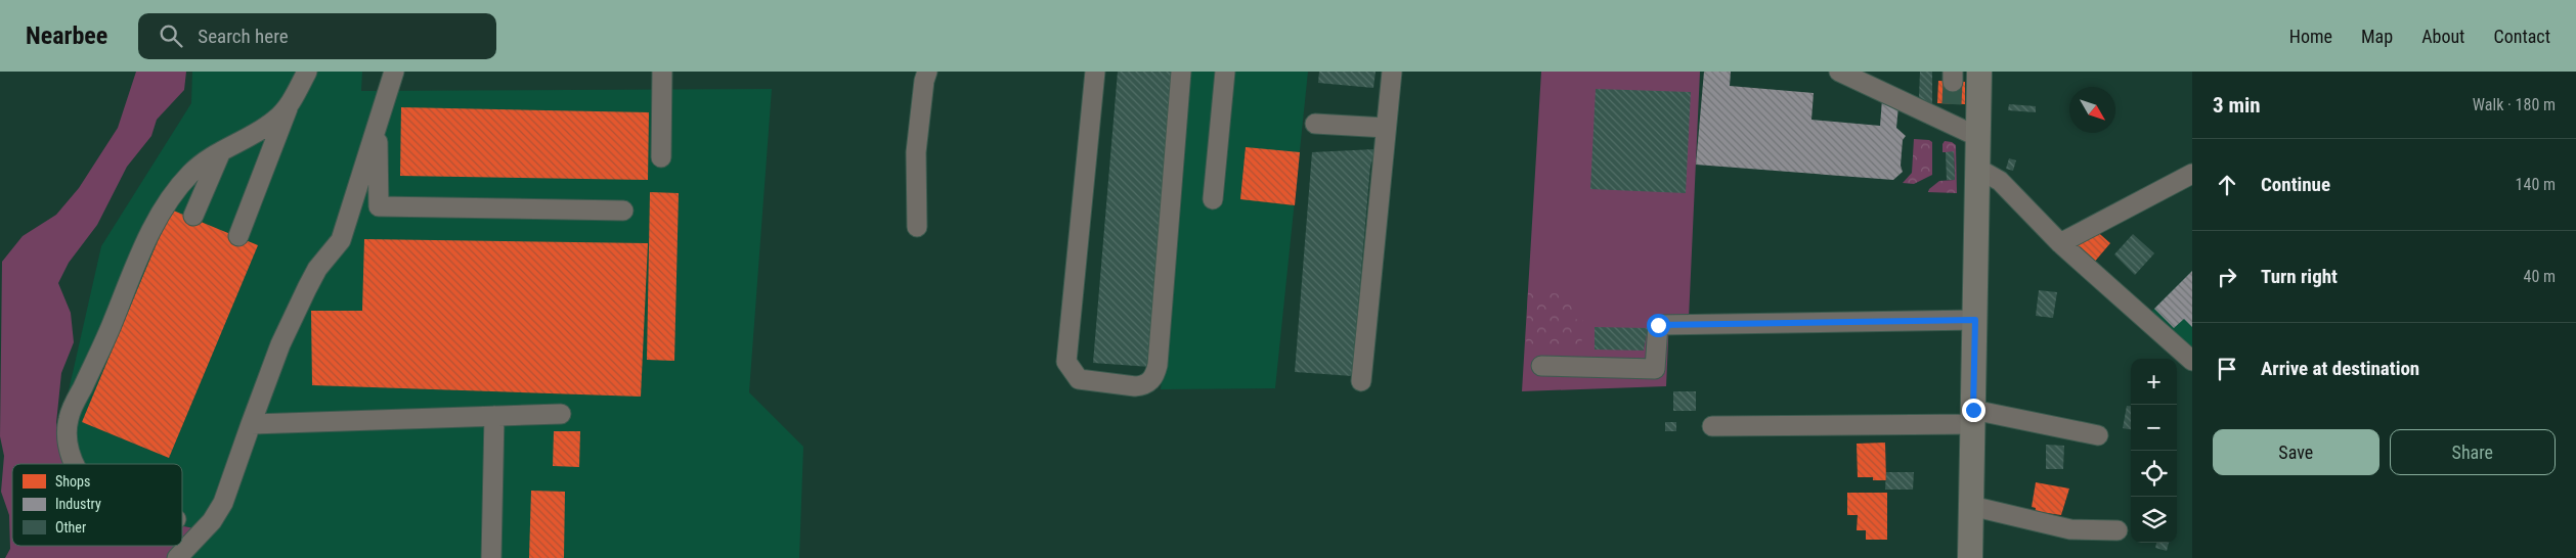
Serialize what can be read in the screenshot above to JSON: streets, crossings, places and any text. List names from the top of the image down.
{
  "legend": ["Shops", "Industry", "Other"],
  "north": "bottom right",
  "page": {
    "header": "Nearbee",
    "search": "Search here",
    "nav": [
      "Home",
      "Map",
      "About",
      "Contact"
    ],
    "heading": ["3 min", "Walk · 180 m"],
    "list": [
      ["Continue", "140 m"],
      ["Turn right", "40 m"],
      "Arrive at destination"
    ],
    "map_buttons": ["+", "−"],
    "buttons": ["Save", "Share"]
  }
}
